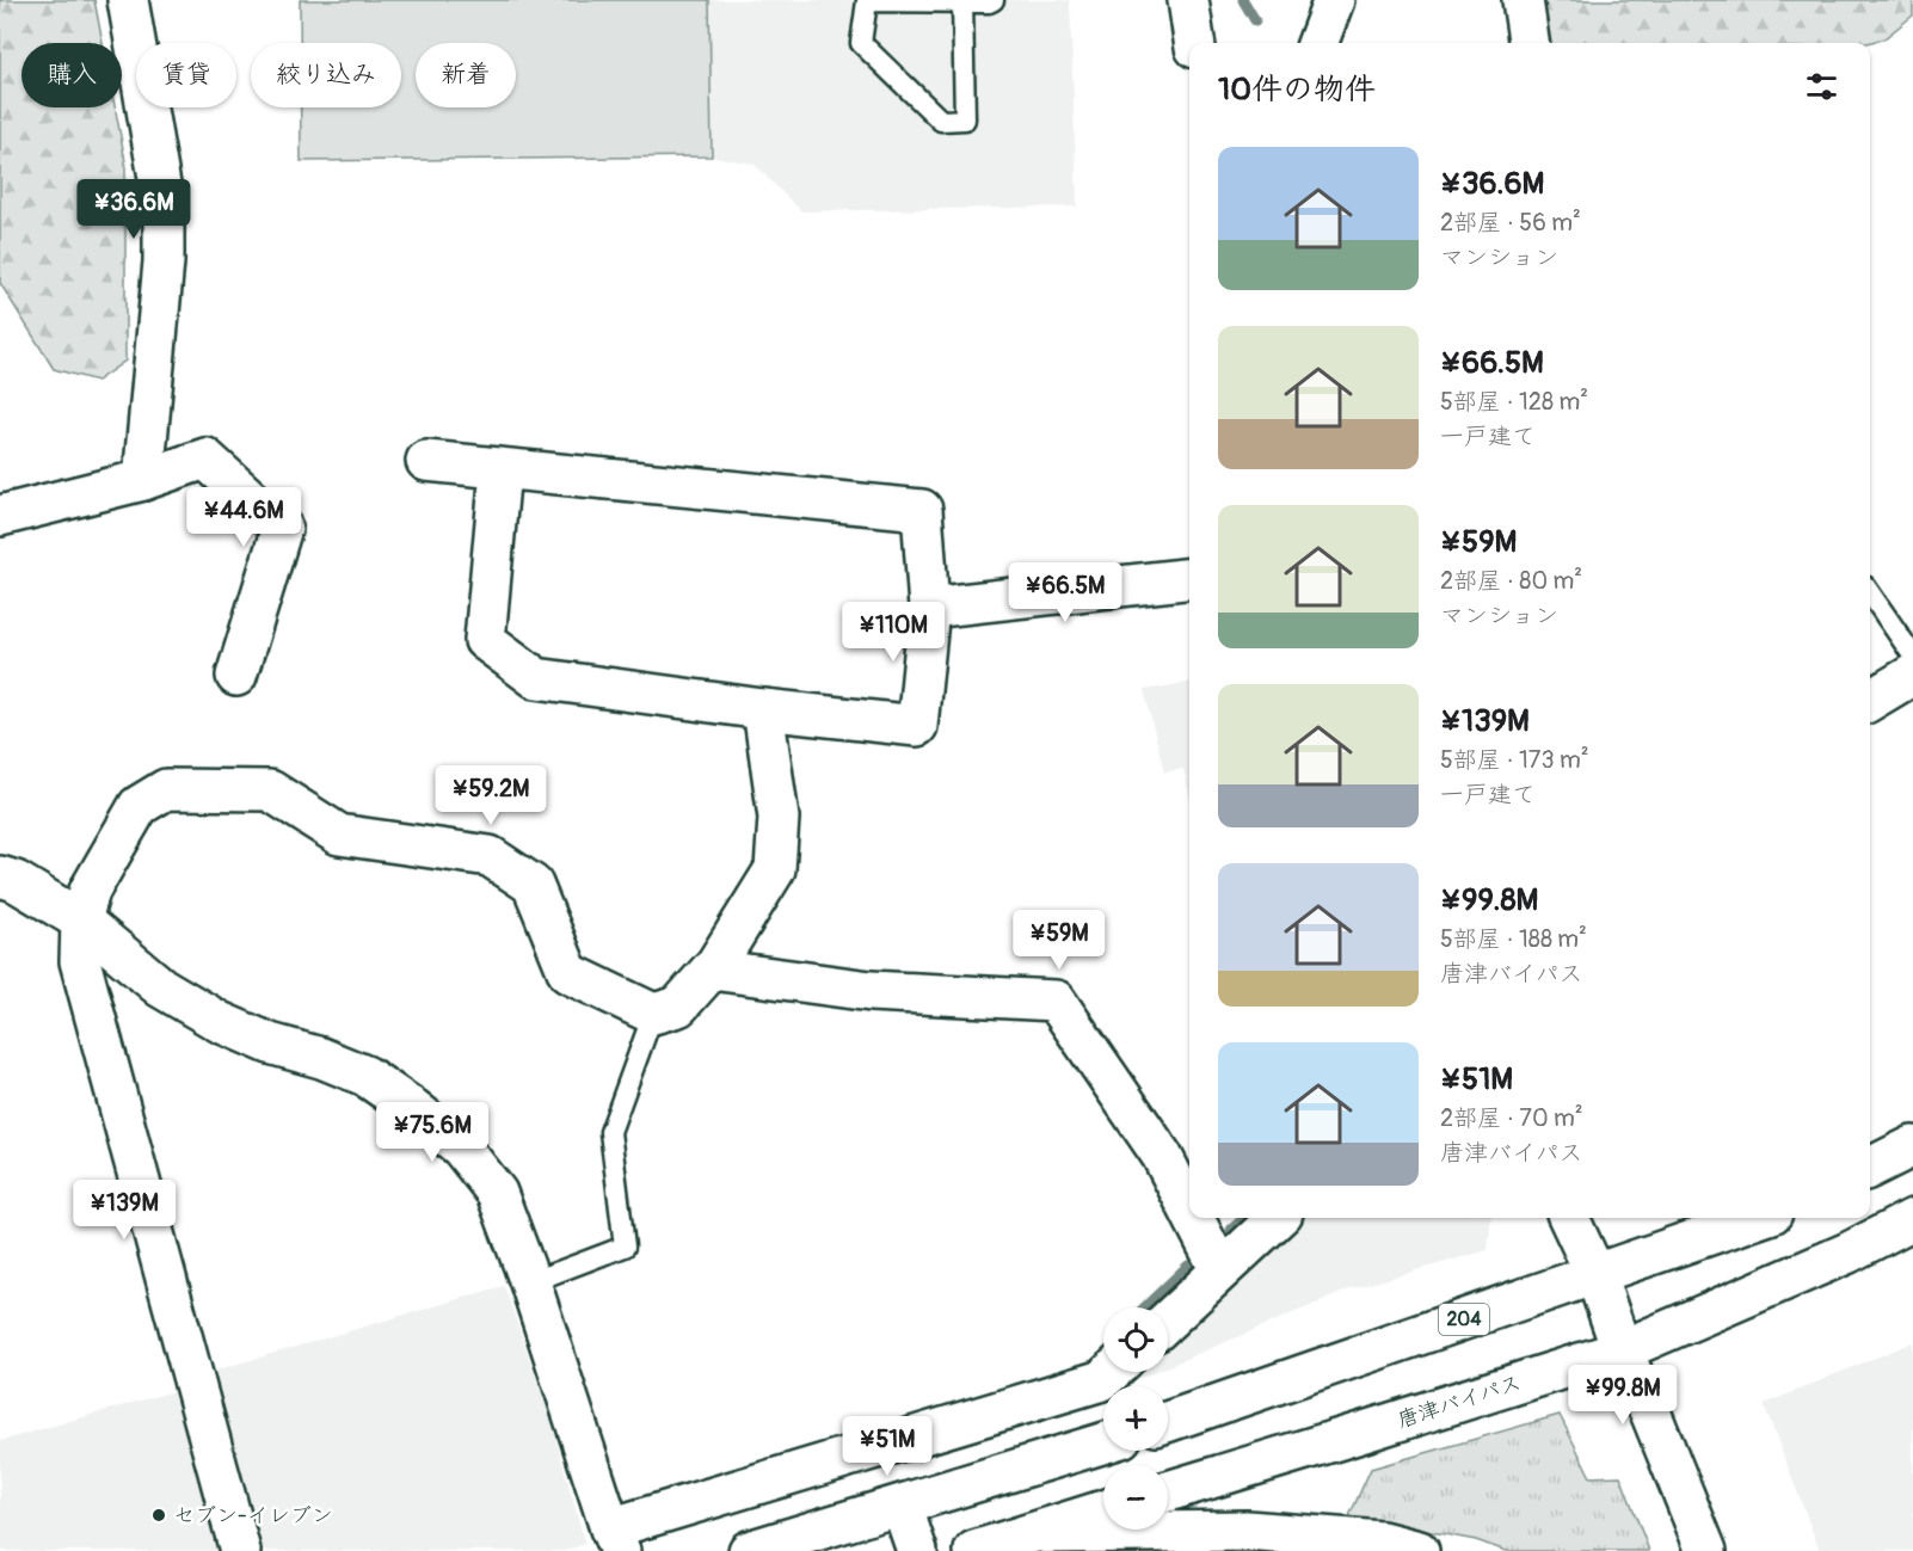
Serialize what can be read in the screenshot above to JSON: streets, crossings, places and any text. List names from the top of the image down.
{
  "streets": {
    "main road": ["204", "唐津バイパス"]
  },
  "places": ["セブン-イレブン"],
  "page": {
    "chip": [
      "購入",
      "賃貸",
      "絞り込み",
      "新着"
    ],
    "heading": "10件の物件",
    "list": [
      {
        "name": "¥36.6M",
        "note": "2部屋 · 56 m² · マンション"
      },
      {
        "name": "¥66.5M",
        "note": "5部屋 · 128 m² · 一戸建て"
      },
      {
        "name": "¥59M",
        "note": "2部屋 · 80 m² · マンション"
      },
      {
        "name": "¥139M",
        "note": "5部屋 · 173 m² · 一戸建て"
      },
      {
        "name": "¥99.8M",
        "note": "5部屋 · 188 m² · 唐津バイパス"
      },
      {
        "name": "¥51M",
        "note": "2部屋 · 70 m² · 唐津バイパス"
      }
    ],
    "price": [
      "¥36.6M",
      "¥44.6M",
      "¥66.5M",
      "¥110M",
      "¥59.2M",
      "¥59M",
      "¥75.6M",
      "¥139M",
      "¥99.8M",
      "¥51M"
    ],
    "map_buttons": ["+", "−"]
  }
}
